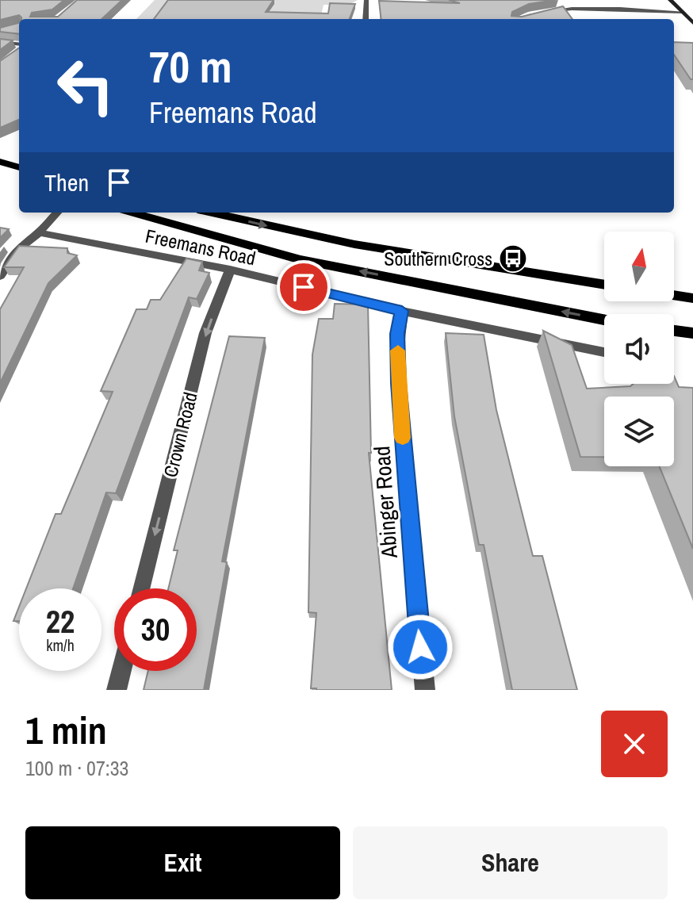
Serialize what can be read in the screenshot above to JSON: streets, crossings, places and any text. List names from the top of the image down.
{
  "streets": {
    "street": ["Freemans Road", "Crown Road", "Abinger Road"]
  },
  "crossings": [
    ["Freemans Road", "Crown Road"],
    ["Freemans Road", "Abinger Road"]
  ],
  "one_way": ["Crown Road"],
  "places": {
    "bus stop": ["Southern Cross"]
  },
  "north": "top",
  "page": {
    "turn": ["70 m", "Freemans Road"],
    "then": "Then",
    "speed": "22 km/h",
    "limit": "30",
    "heading": ["1 min", "100 m · 07:33"],
    "buttons": ["Exit", "Share"]
  }
}
